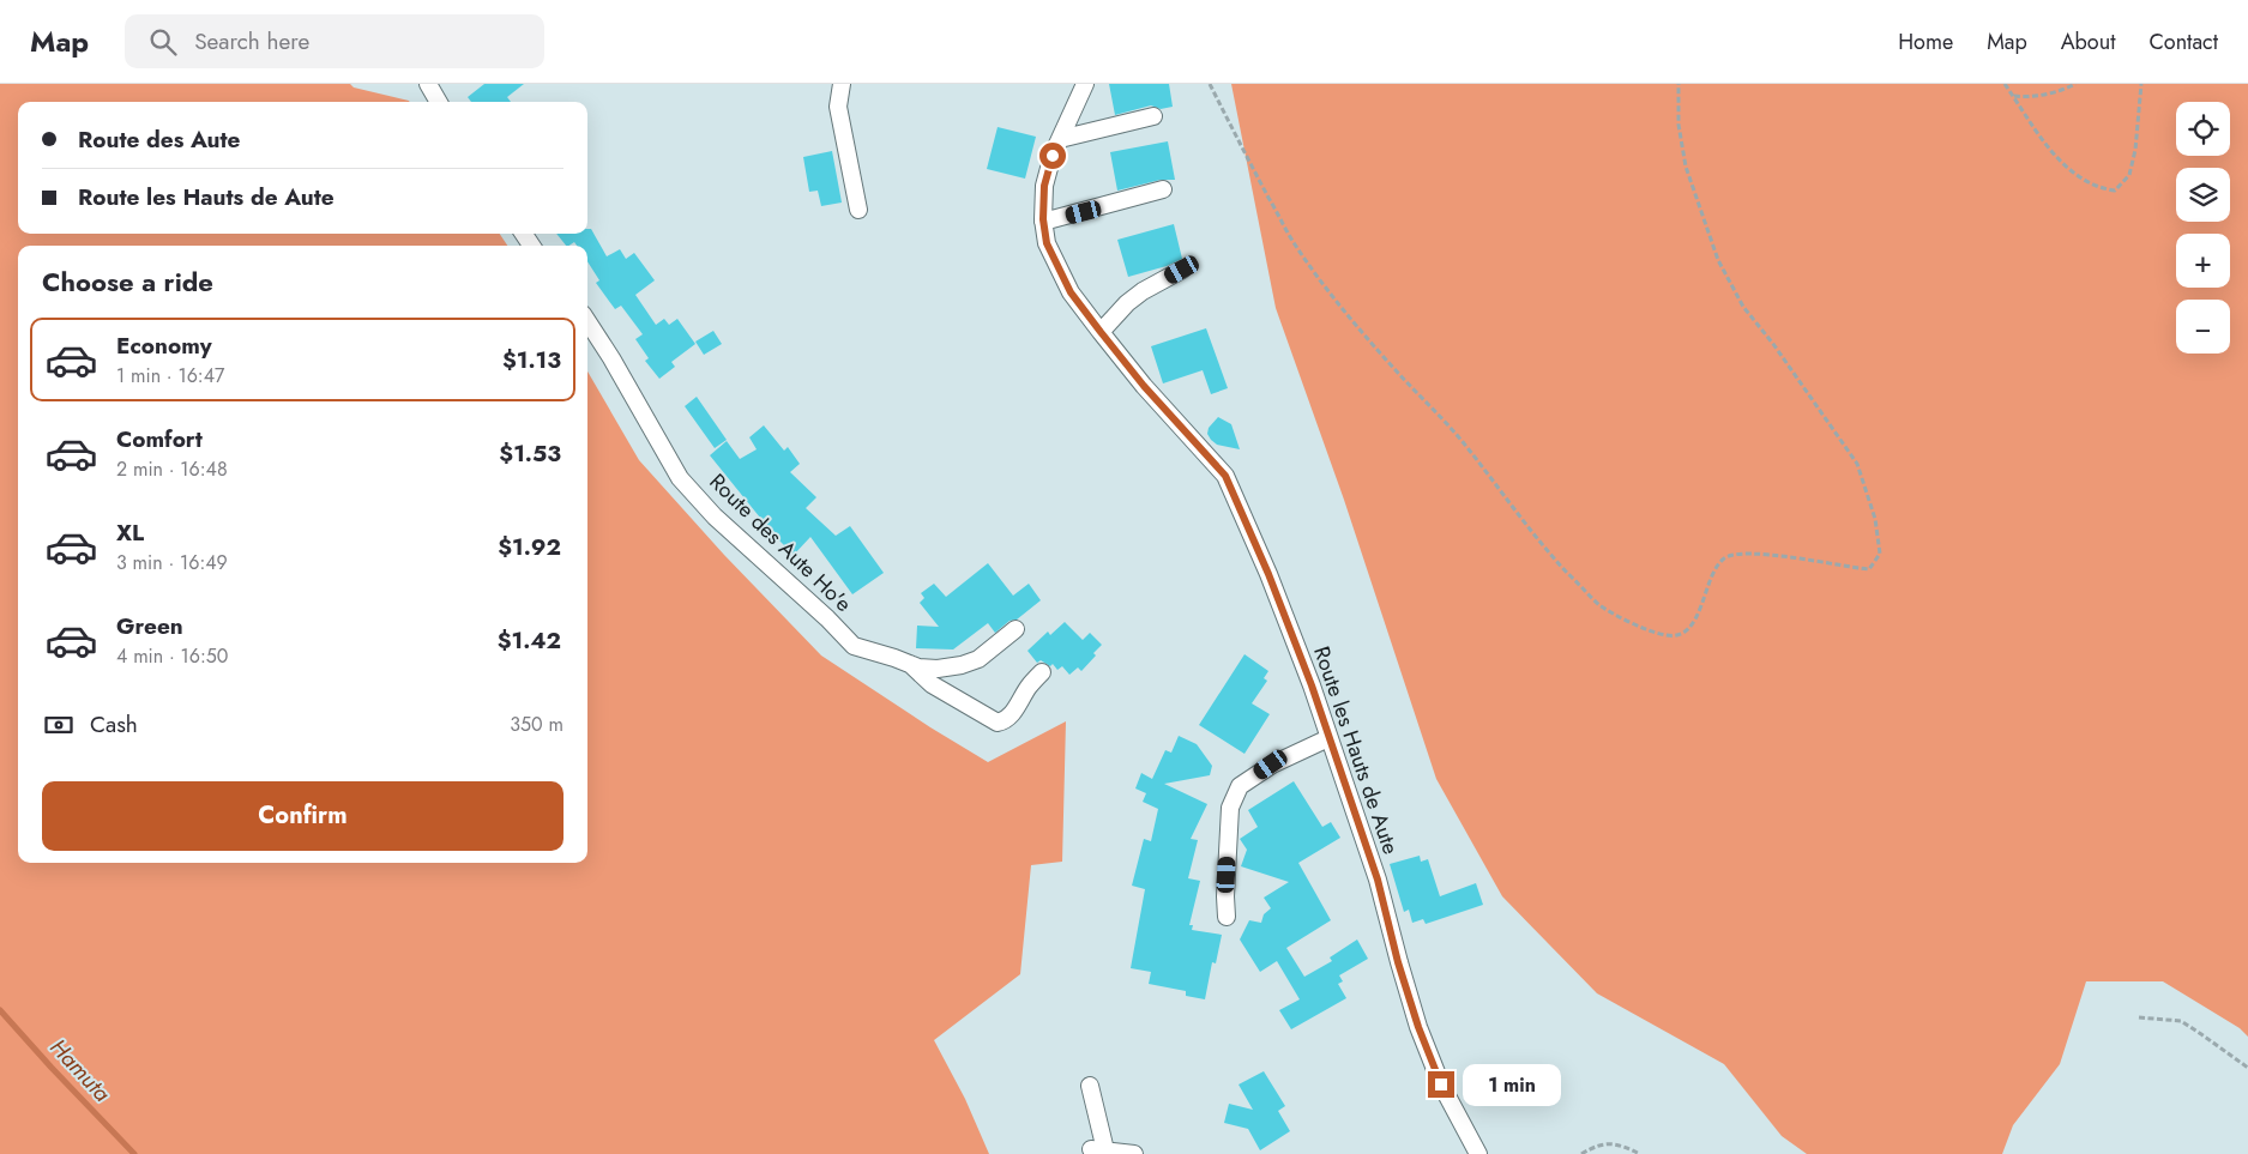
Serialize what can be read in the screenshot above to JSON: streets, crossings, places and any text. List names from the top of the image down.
{
  "streets": {
    "street": ["Route des Aute Ho'e", "Route les Hauts de Aute"]
  },
  "water": ["Hamuta"],
  "page": {
    "header": "Map",
    "search": "Search here",
    "nav": [
      "Home",
      "Map",
      "About",
      "Contact"
    ],
    "map_buttons": ["+", "−"],
    "banner": ["Route des Aute", "Route les Hauts de Aute"],
    "heading": "Choose a ride",
    "list": [
      {
        "name": "Economy",
        "note": "1 min · 16:47",
        "value": "$1.13"
      },
      {
        "name": "Comfort",
        "note": "2 min · 16:48",
        "value": "$1.53"
      },
      {
        "name": "XL",
        "note": "3 min · 16:49",
        "value": "$1.92"
      },
      {
        "name": "Green",
        "note": "4 min · 16:50",
        "value": "$1.42"
      }
    ],
    "pay": ["Cash", "350 m"],
    "buttons": "Confirm",
    "bubble": "1 min"
  }
}
